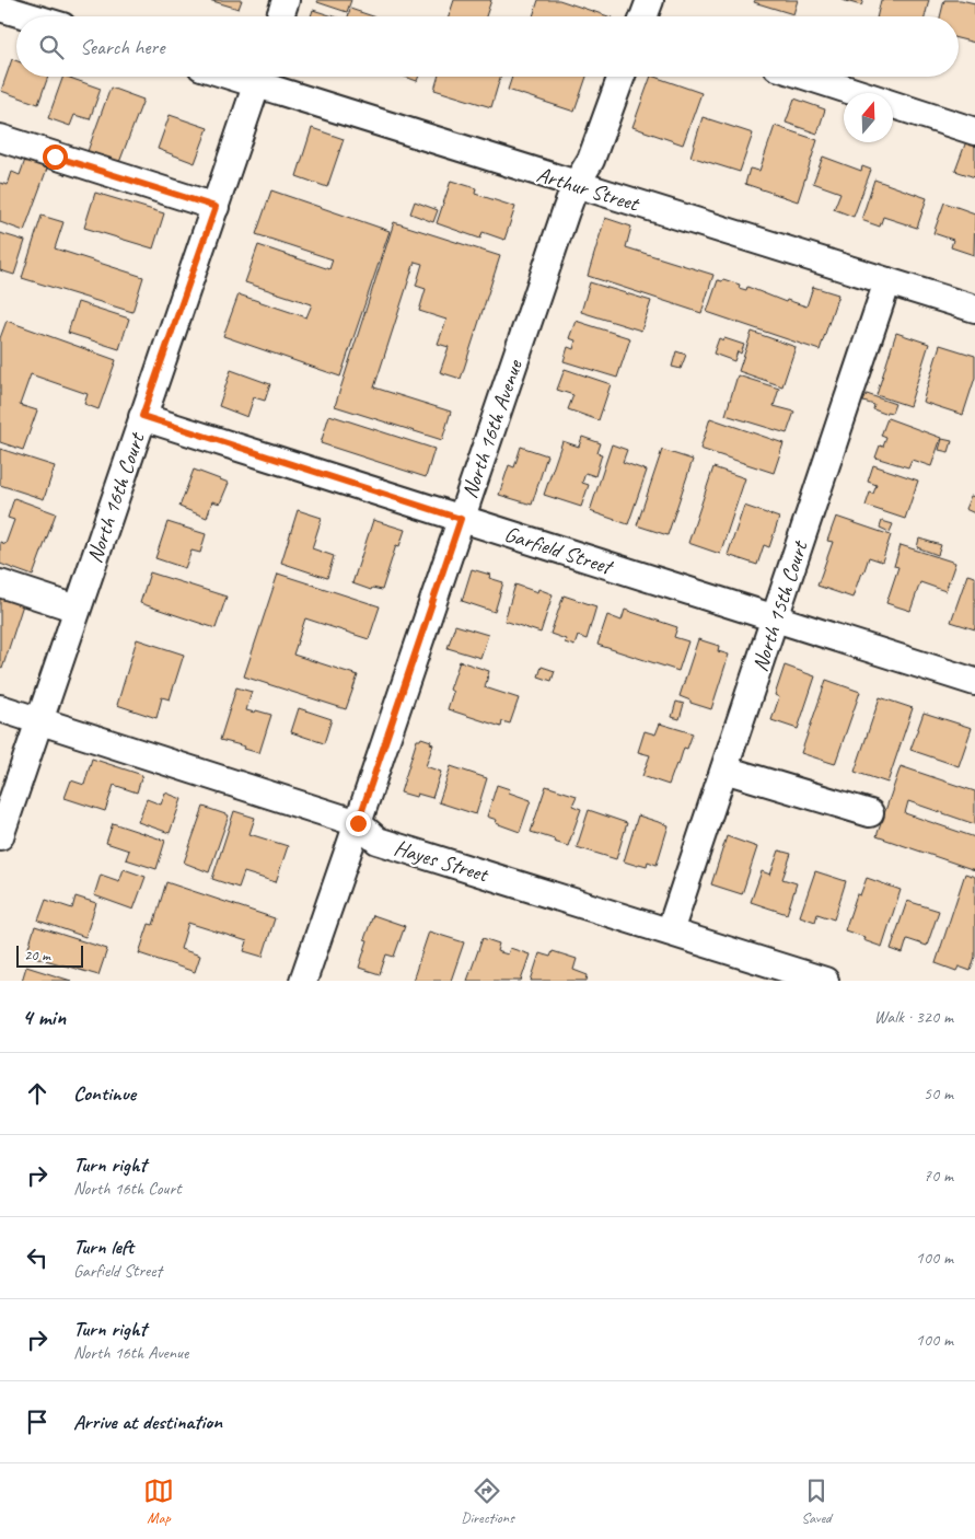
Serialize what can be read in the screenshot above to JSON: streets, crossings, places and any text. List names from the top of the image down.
{
  "streets": {
    "street": [
      "Arthur Street",
      "North 16th Avenue",
      "North 16th Court",
      "Garfield Street",
      "North 15th Court",
      "Hayes Street"
    ]
  },
  "crossings": [
    ["Arthur Street", "North 16th Avenue"],
    ["Arthur Street", "North 15th Court"],
    ["North 16th Avenue", "Garfield Street"],
    ["North 16th Avenue", "Hayes Street"],
    ["North 16th Court", "Garfield Street"],
    ["North 16th Court", "Hayes Street"],
    ["Garfield Street", "North 15th Court"],
    ["North 15th Court", "Hayes Street"]
  ],
  "scale_bar": "20 m",
  "north": "top",
  "page": {
    "search": "Search here",
    "scale": "20 m",
    "heading": ["4 min", "Walk · 320 m"],
    "list": [
      ["Continue", "50 m"],
      ["Turn right", "North 16th Court", "70 m"],
      ["Turn left", "Garfield Street", "100 m"],
      ["Turn right", "North 16th Avenue", "100 m"],
      "Arrive at destination"
    ],
    "nav": ["Map", "Directions", "Saved"]
  }
}
